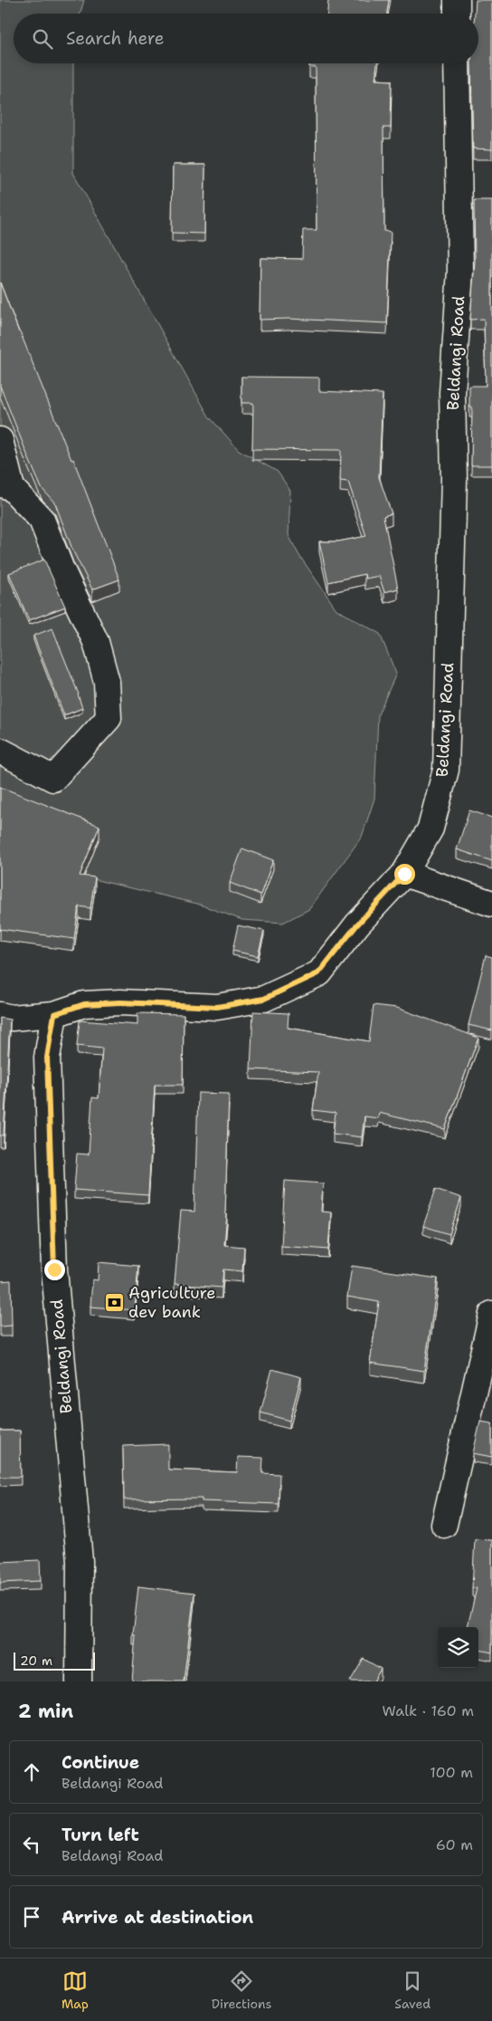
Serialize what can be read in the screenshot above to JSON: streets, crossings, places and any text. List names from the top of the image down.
{
  "streets": {
    "street": ["Beldangi Road"]
  },
  "places": {
    "bank": ["Agriculture dev bank"]
  },
  "scale_bar": "20 m",
  "page": {
    "search": "Search here",
    "scale": "20 m",
    "heading": ["2 min", "Walk · 160 m"],
    "list": [
      ["Continue", "Beldangi Road", "100 m"],
      ["Turn left", "Beldangi Road", "60 m"],
      "Arrive at destination"
    ],
    "nav": ["Map", "Directions", "Saved"]
  }
}
